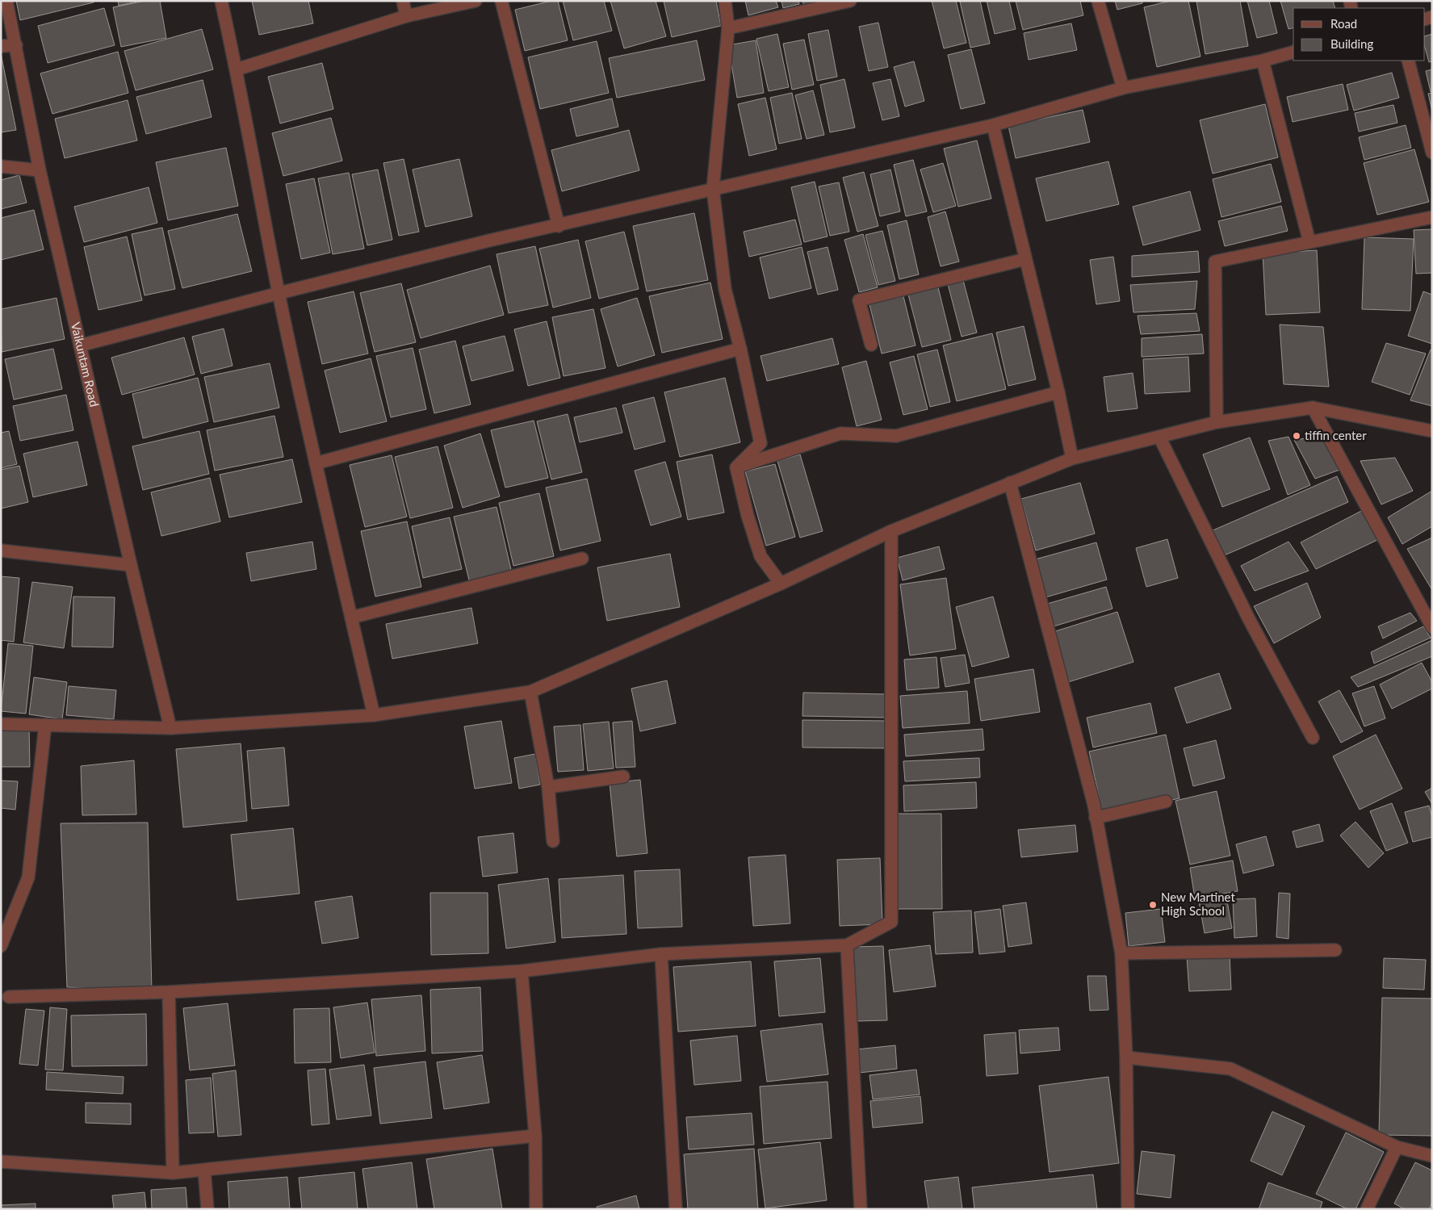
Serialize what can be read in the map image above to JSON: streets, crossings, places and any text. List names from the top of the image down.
{
  "streets": {
    "street": ["Vaikuntam Road"]
  },
  "places": ["tiffin center", "New Martinet High School"],
  "legend": ["Road", "Building"]
}
